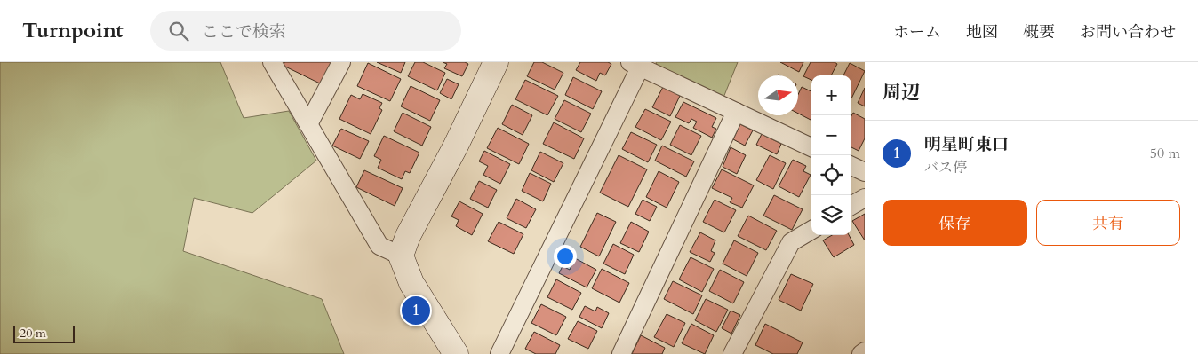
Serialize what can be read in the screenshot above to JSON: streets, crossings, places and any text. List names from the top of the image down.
{
  "scale_bar": "20 m",
  "north": "right",
  "page": {
    "header": "Turnpoint",
    "search": "ここで検索",
    "nav": [
      "ホーム",
      "地図",
      "概要",
      "お問い合わせ"
    ],
    "heading": "周辺",
    "map_buttons": ["+", "−"],
    "list": [
      {
        "mark": "1",
        "name": "明星町東口",
        "note": "バス停",
        "value": "50 m"
      }
    ],
    "buttons": ["保存", "共有"],
    "pins": "1",
    "scale": "20 m"
  }
}
